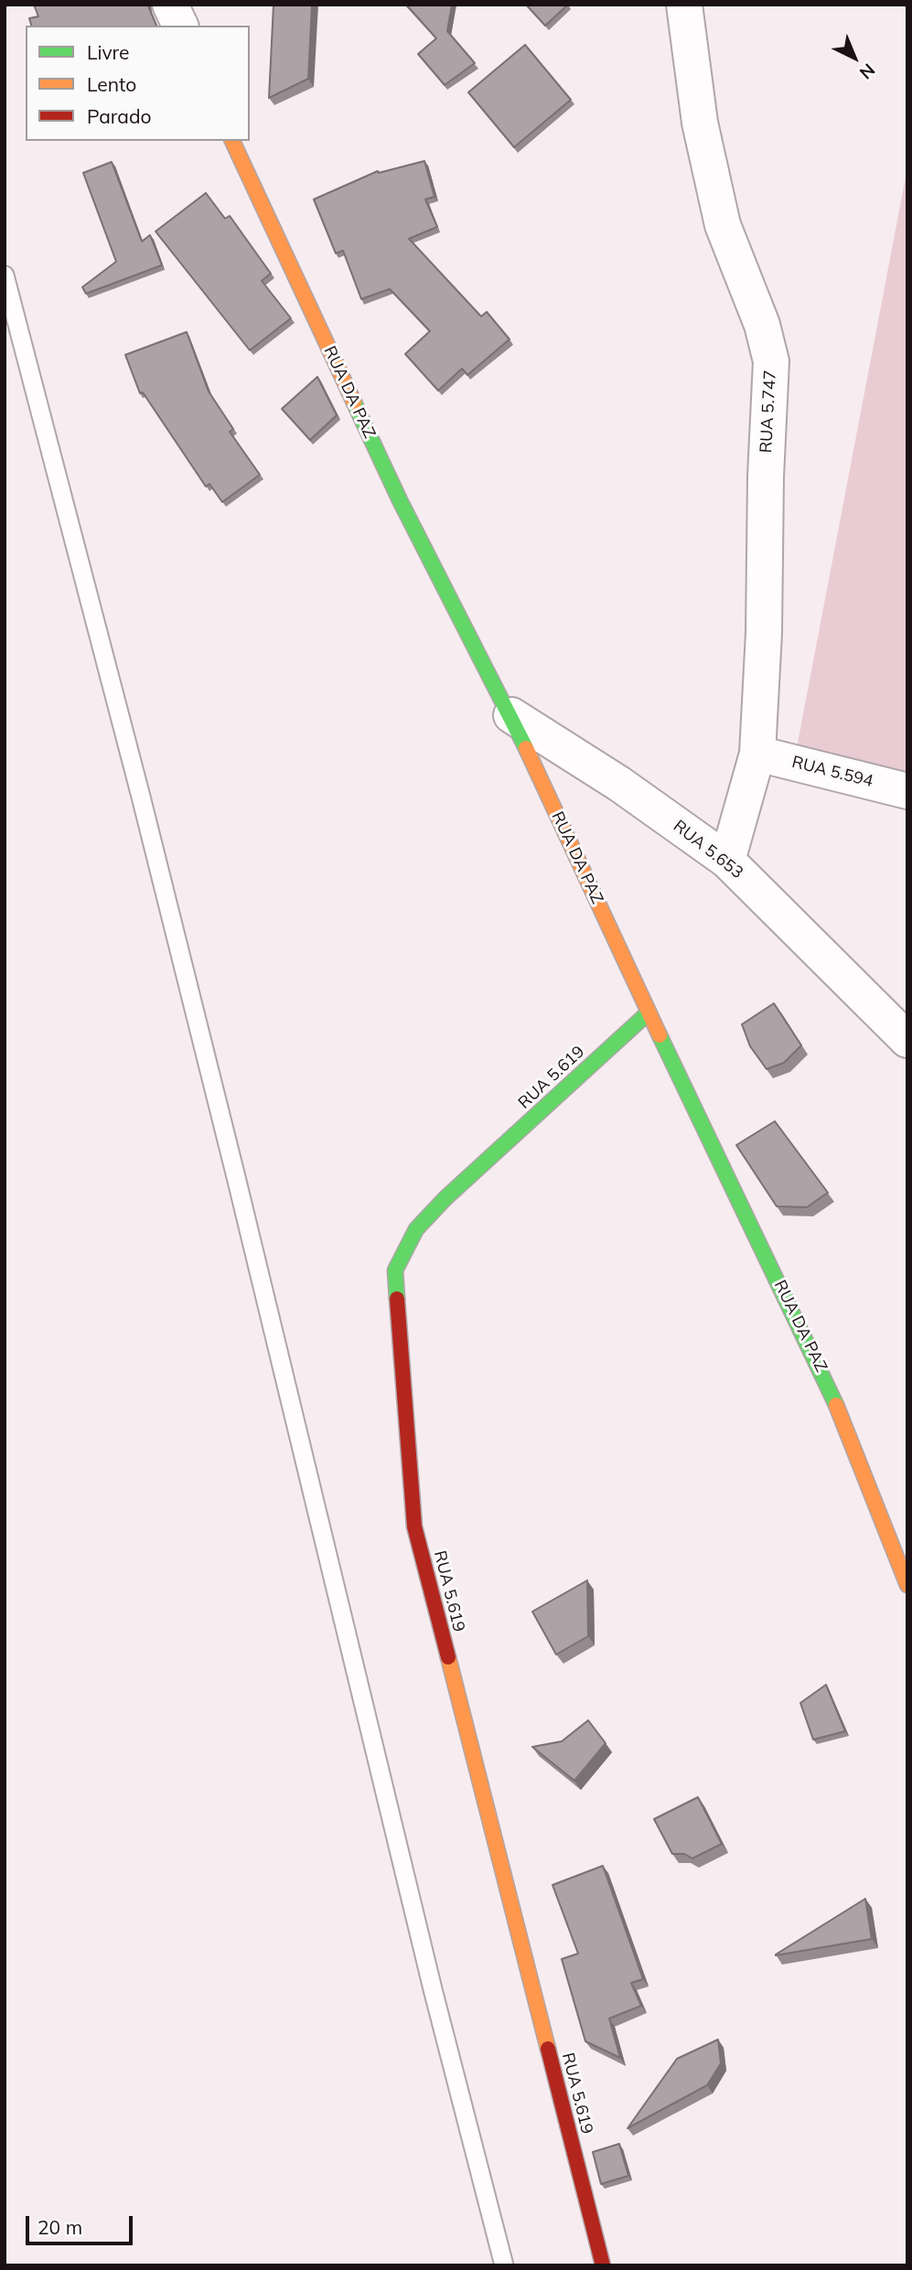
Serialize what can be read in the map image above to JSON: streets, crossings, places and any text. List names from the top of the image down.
{
  "streets": {
    "street": [
      "RUA DA PAZ",
      "RUA 5.747",
      "RUA 5.594",
      "RUA 5.653",
      "RUA 5.619"
    ]
  },
  "crossings": [
    ["RUA DA PAZ", "RUA 5.653"],
    ["RUA DA PAZ", "RUA 5.619"],
    ["RUA 5.747", "RUA 5.594"],
    ["RUA 5.747", "RUA 5.653"]
  ],
  "legend": ["Livre", "Lento", "Parado"],
  "scale_bar": "20 m",
  "north": "bottom right"
}
